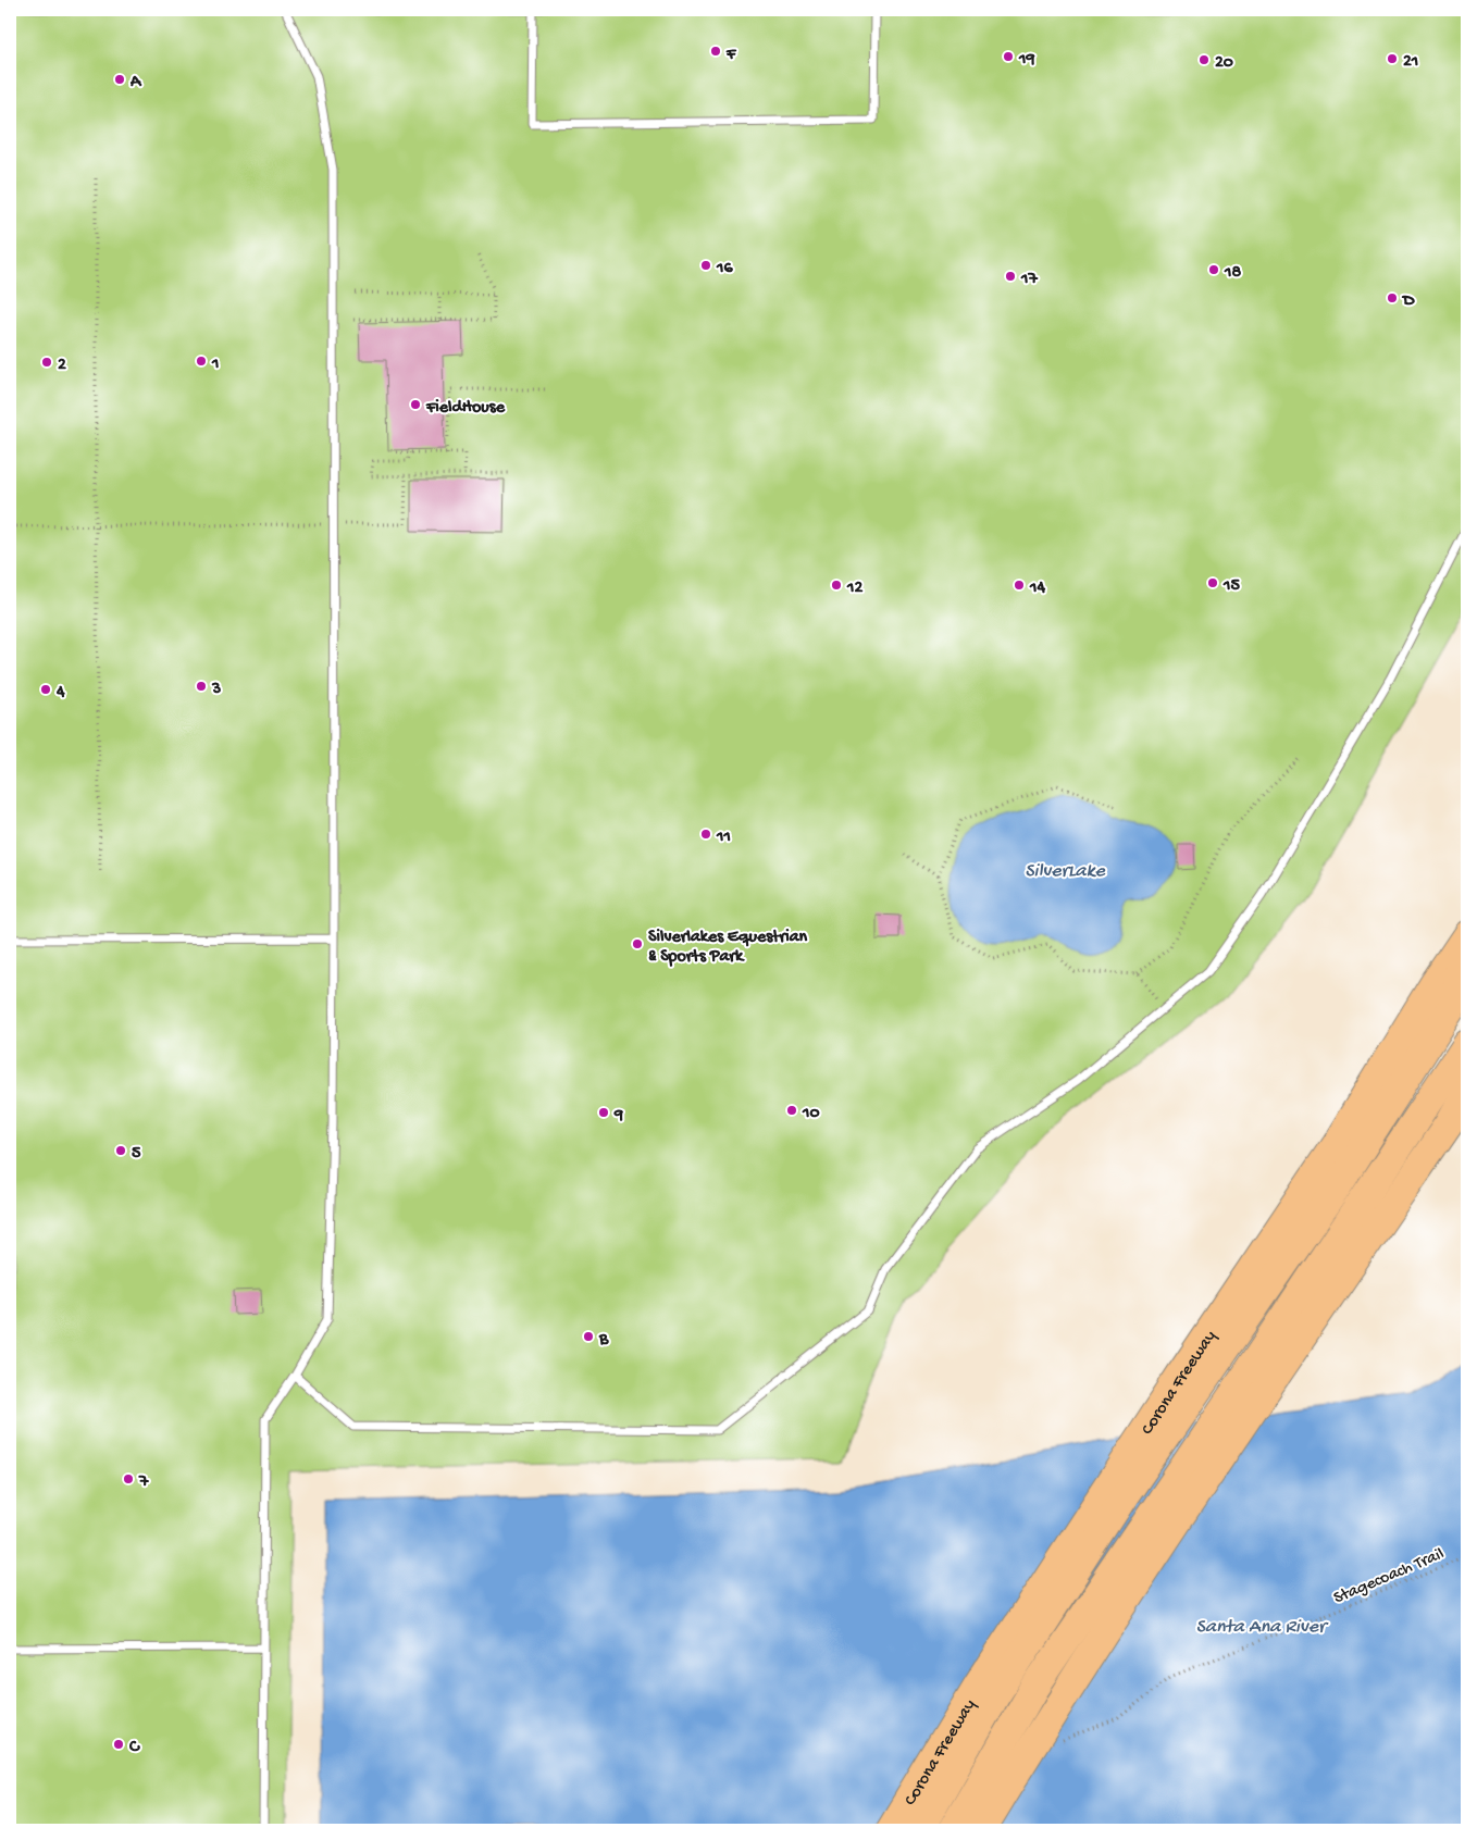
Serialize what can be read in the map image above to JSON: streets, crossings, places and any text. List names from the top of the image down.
{
  "streets": {
    "highway": ["Corona Freeway"],
    "path": ["Stagecoach Trail"]
  },
  "water": ["SilverLake", "Santa Ana River"],
  "places": [
    "F",
    "19",
    "21",
    "20",
    "A",
    "16",
    "18",
    "17",
    "D",
    "1",
    "2",
    "FieldHouse",
    "15",
    "12",
    "14",
    "3",
    "4",
    "11",
    "Silverlakes Equestrian & Sports Park",
    "10",
    "9",
    "5",
    "B",
    "7",
    "C"
  ]
}
